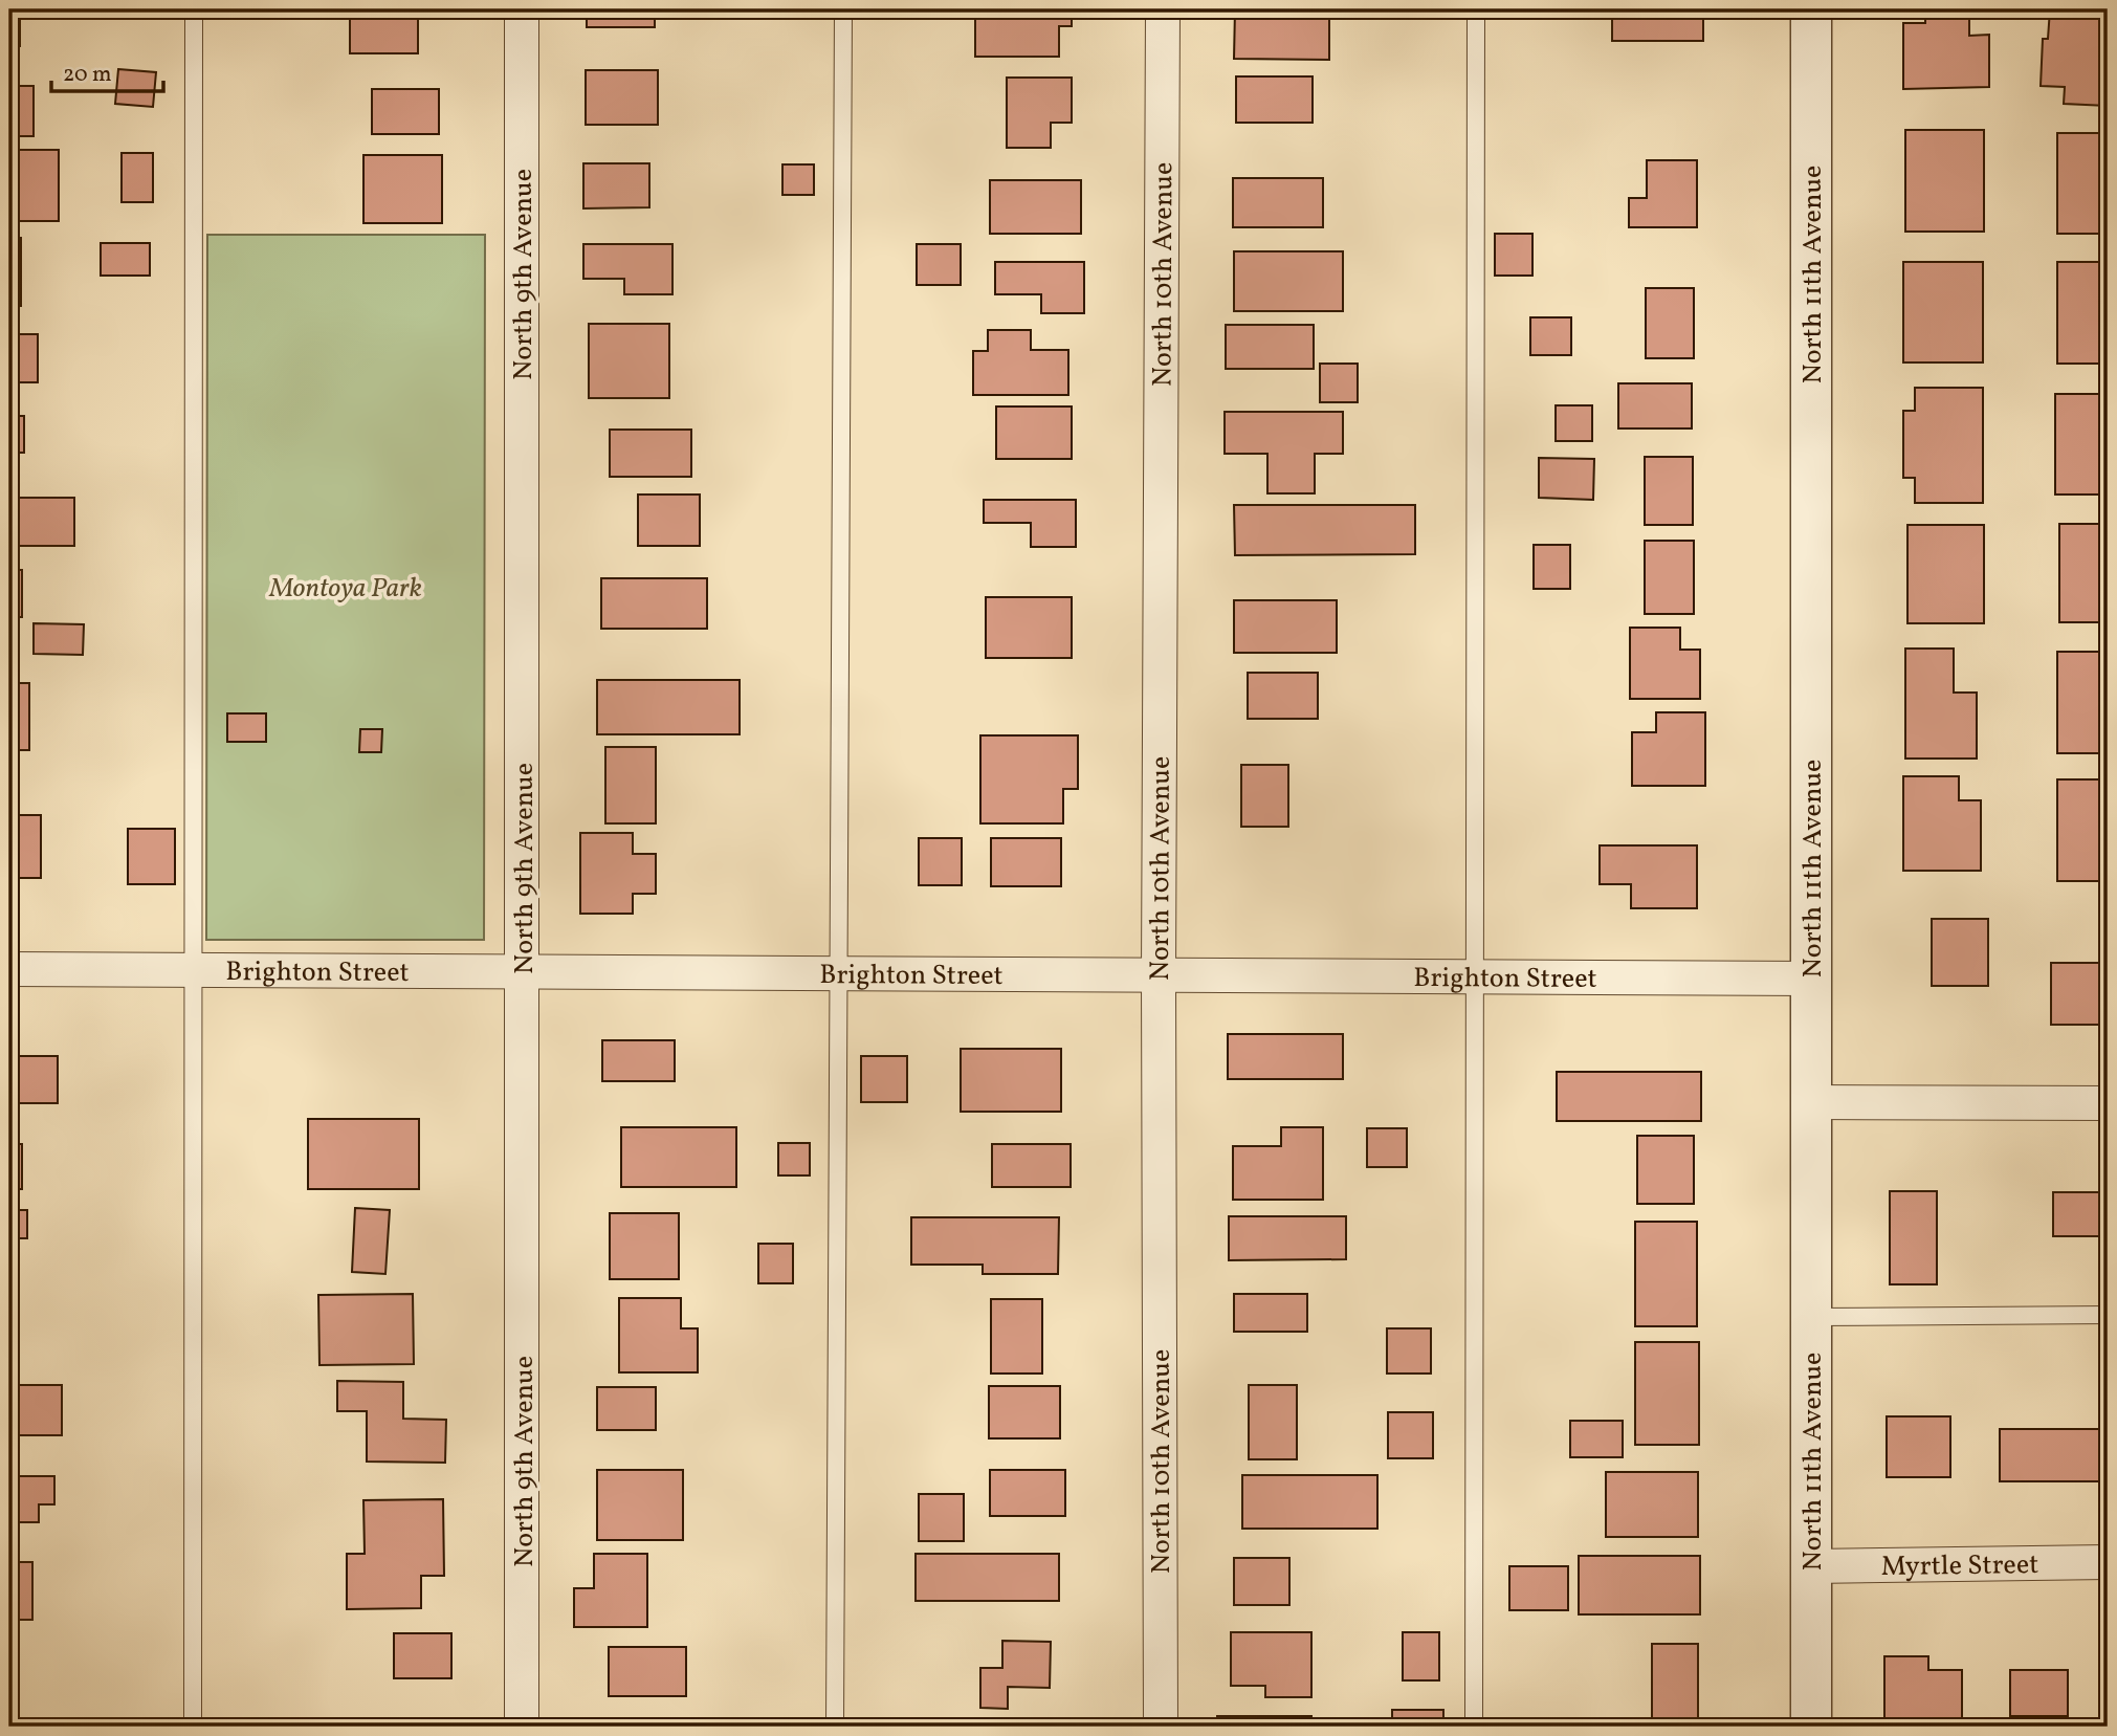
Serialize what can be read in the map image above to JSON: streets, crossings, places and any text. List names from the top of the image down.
{
  "streets": {
    "street": [
      "North 9th Avenue",
      "North 10th Avenue",
      "North 11th Avenue",
      "Brighton Street",
      "Myrtle Street"
    ]
  },
  "crossings": [
    ["North 9th Avenue", "Brighton Street"],
    ["North 10th Avenue", "Brighton Street"],
    ["North 11th Avenue", "Brighton Street"],
    ["North 11th Avenue", "Myrtle Street"]
  ],
  "parks": ["Montoya Park"],
  "scale_bar": "20 m"
}
